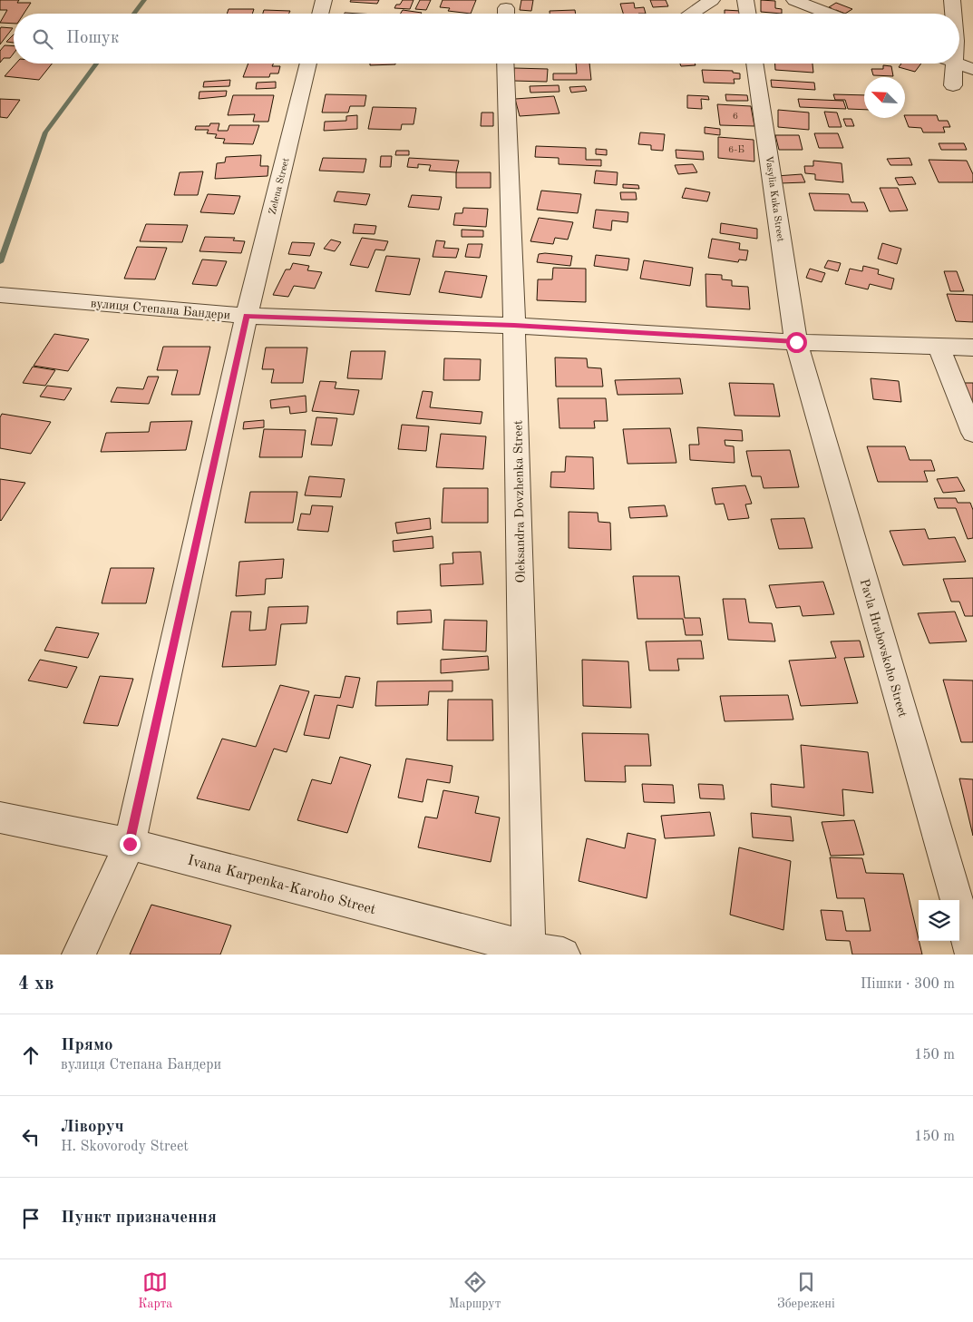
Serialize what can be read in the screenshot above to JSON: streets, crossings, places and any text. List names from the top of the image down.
{
  "streets": {
    "street": [
      "Zelena Street",
      "Vasylia Kuka Street",
      "вулиця Степана Бандери",
      "Oleksandra Dovzhenka Street",
      "Pavla Hrabovskoho Street",
      "Ivana Karpenka-Karoho Street"
    ]
  },
  "crossings": [
    ["Zelena Street", "вулиця Степана Бандери"],
    ["Zelena Street", "Ivana Karpenka-Karoho Street"],
    ["Vasylia Kuka Street", "вулиця Степана Бандери"],
    ["Vasylia Kuka Street", "Pavla Hrabovskoho Street"],
    ["вулиця Степана Бандери", "Oleksandra Dovzhenka Street"],
    ["вулиця Степана Бандери", "Pavla Hrabovskoho Street"],
    ["Oleksandra Dovzhenka Street", "Ivana Karpenka-Karoho Street"]
  ],
  "house_numbers": ["6", "6-Б"],
  "north": "top left",
  "page": {
    "search": "Пошук",
    "heading": ["4 хв", "Пішки · 300 m"],
    "list": [
      ["Прямо", "вулиця Степана Бандери", "150 m"],
      ["Ліворуч", "H. Skovorody Street", "150 m"],
      "Пункт призначення"
    ],
    "nav": ["Карта", "Маршрут", "Збережені"]
  }
}
